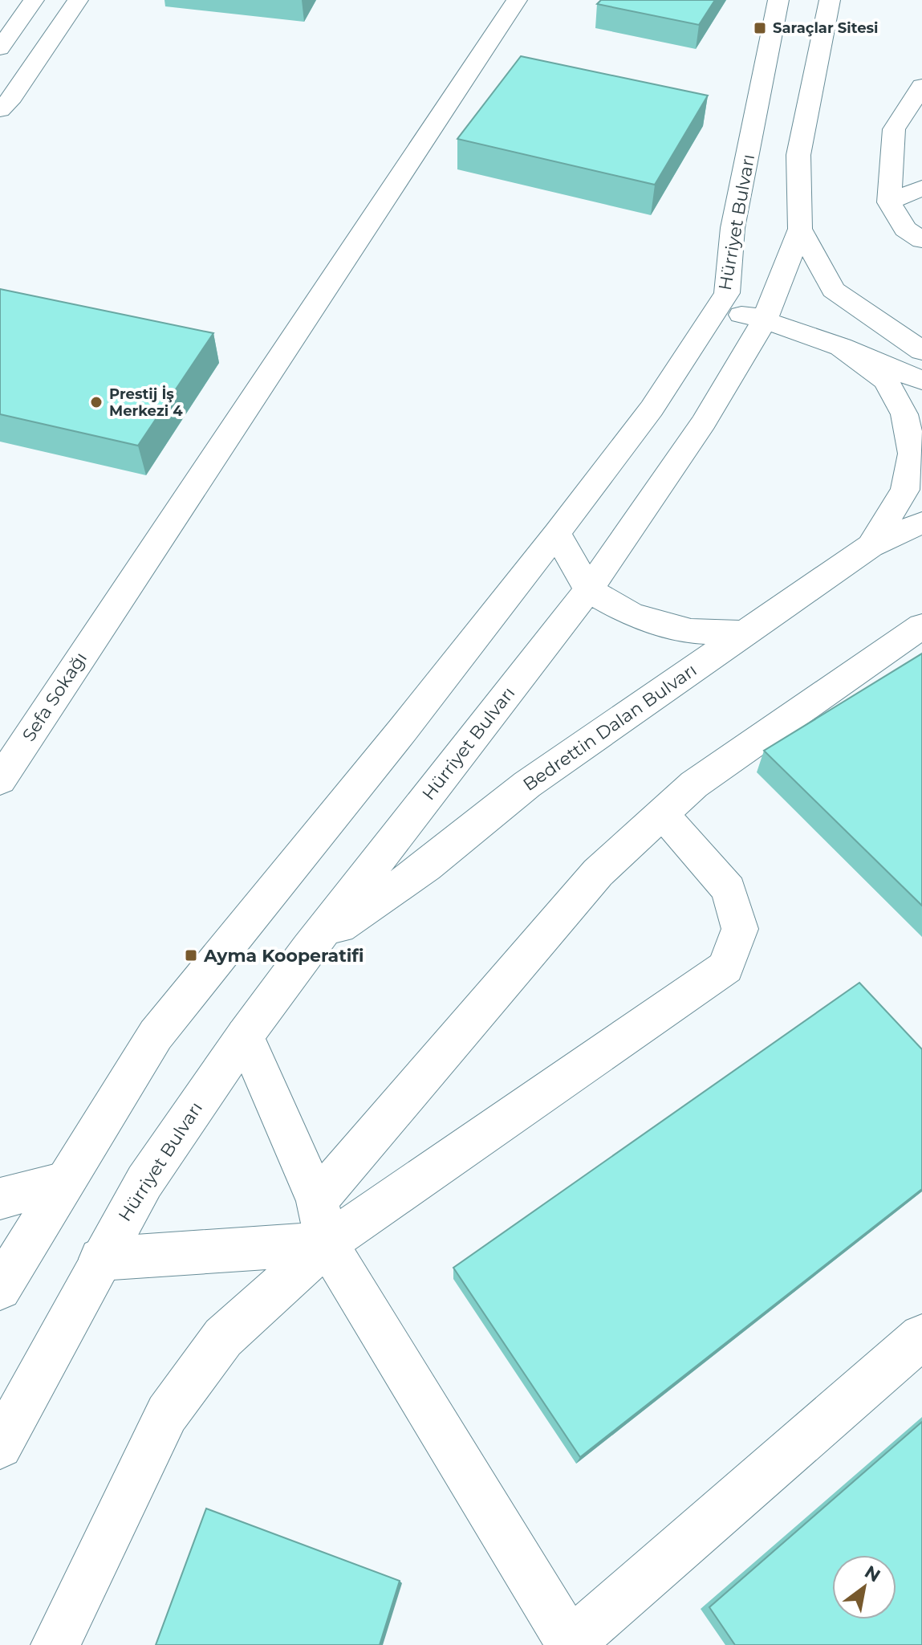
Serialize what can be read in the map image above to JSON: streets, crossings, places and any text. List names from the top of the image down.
{
  "streets": {
    "main road": ["Hürriyet Bulvarı", "Sefa Sokağı", "Bedrettin Dalan Bulvarı"]
  },
  "crossings": [
    ["Hürriyet Bulvarı", "Bedrettin Dalan Bulvarı"]
  ],
  "places": {
    "transit": ["Saraçlar Sitesi", "Ayma Kooperatifi"],
    "other": ["Prestij İş Merkezi 4"]
  },
  "north": "top right"
}
